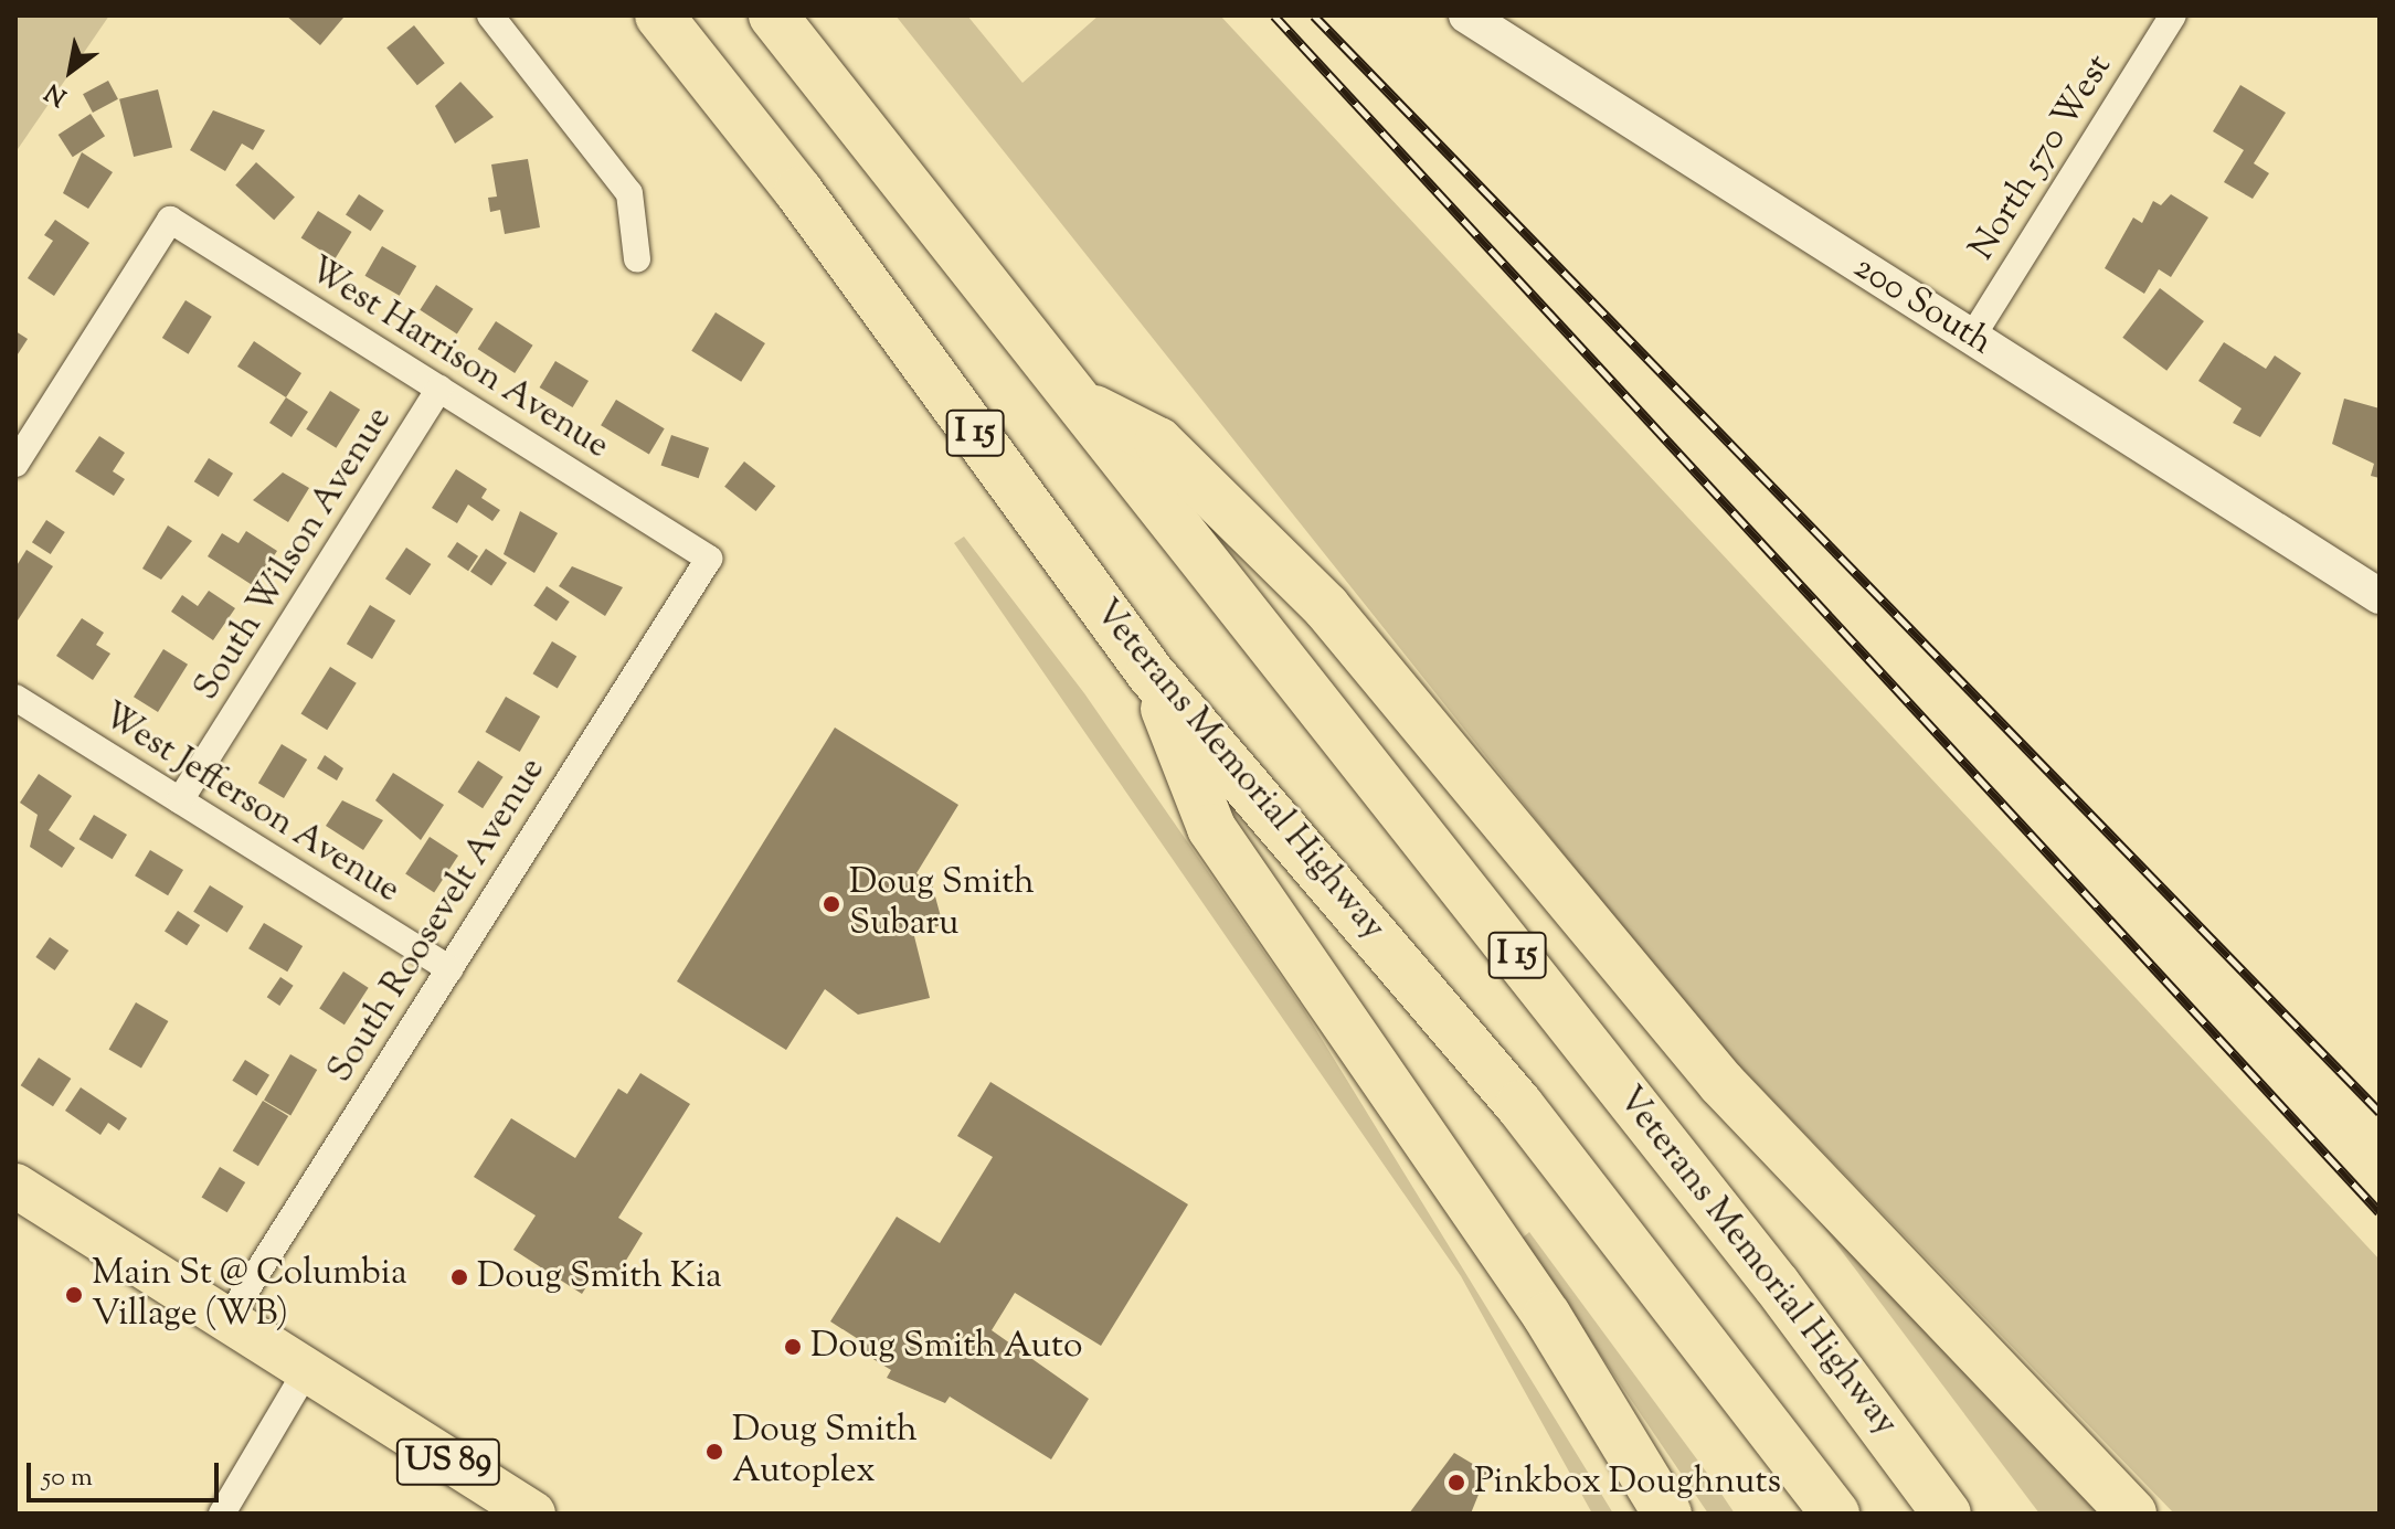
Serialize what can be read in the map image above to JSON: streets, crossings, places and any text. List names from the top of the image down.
{
  "streets": {
    "highway": ["I 15", "Veterans Memorial Highway"],
    "main road": ["US 89"],
    "street": [
      "North 570 West",
      "200 South",
      "West Harrison Avenue",
      "South Wilson Avenue",
      "West Jefferson Avenue",
      "South Roosevelt Avenue"
    ]
  },
  "crossings": [
    ["North 570 West", "200 South"],
    ["West Harrison Avenue", "South Wilson Avenue"],
    ["West Harrison Avenue", "South Roosevelt Avenue"],
    ["South Wilson Avenue", "West Jefferson Avenue"],
    ["West Jefferson Avenue", "South Roosevelt Avenue"],
    ["South Roosevelt Avenue", "US 89"]
  ],
  "places": [
    "Doug Smith Subaru",
    "Doug Smith Kia",
    "Main St @ Columbia Village (WB)",
    "Doug Smith Auto",
    "Doug Smith Autoplex",
    "Pinkbox Doughnuts"
  ],
  "scale_bar": "50 m",
  "north": "bottom left"
}
